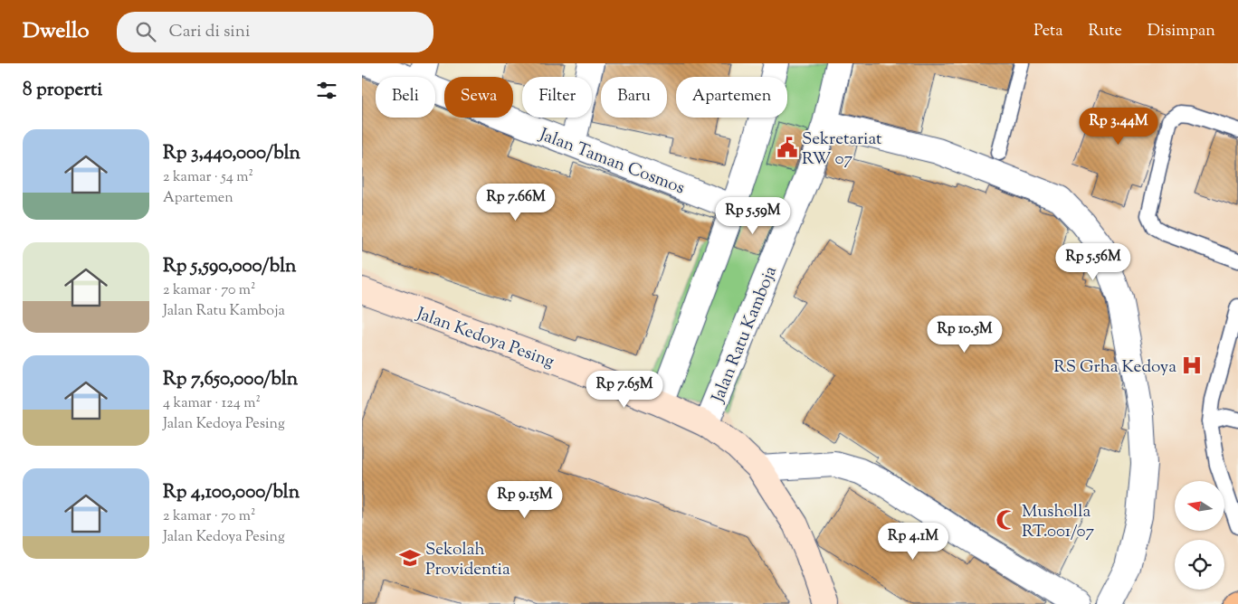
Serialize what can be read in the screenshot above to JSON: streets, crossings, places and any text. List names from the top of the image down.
{
  "streets": {
    "street": ["Jalan Taman Cosmos", "Jalan Ratu Kamboja", "Jalan Kedoya Pesing"]
  },
  "crossings": [
    ["Jalan Ratu Kamboja", "Jalan Kedoya Pesing"]
  ],
  "places": {
    "public building": ["Sekretariat RW 07"],
    "hospital": ["RS Grha Kedoya"],
    "mosque": ["Musholla RT.001/07"],
    "school or university": ["Sekolah Providentia"]
  },
  "north": "left",
  "page": {
    "header": "Dwello",
    "search": "Cari di sini",
    "nav": ["Peta", "Rute", "Disimpan"],
    "heading": "8 properti",
    "chip": [
      "Beli",
      "Sewa",
      "Filter",
      "Baru",
      "Apartemen"
    ],
    "price": [
      "Rp 3.44M",
      "Rp 7.66M",
      "Rp 5.59M",
      "Rp 5.56M",
      "Rp 10.5M",
      "Rp 7.65M",
      "Rp 9.15M",
      "Rp 4.1M"
    ],
    "list": [
      {
        "name": "Rp 3,440,000/bln",
        "note": "2 kamar · 54 m² · Apartemen"
      },
      {
        "name": "Rp 5,590,000/bln",
        "note": "2 kamar · 70 m² · Jalan Ratu Kamboja"
      },
      {
        "name": "Rp 7,650,000/bln",
        "note": "4 kamar · 124 m² · Jalan Kedoya Pesing"
      },
      {
        "name": "Rp 4,100,000/bln",
        "note": "2 kamar · 70 m² · Jalan Kedoya Pesing"
      }
    ]
  }
}
